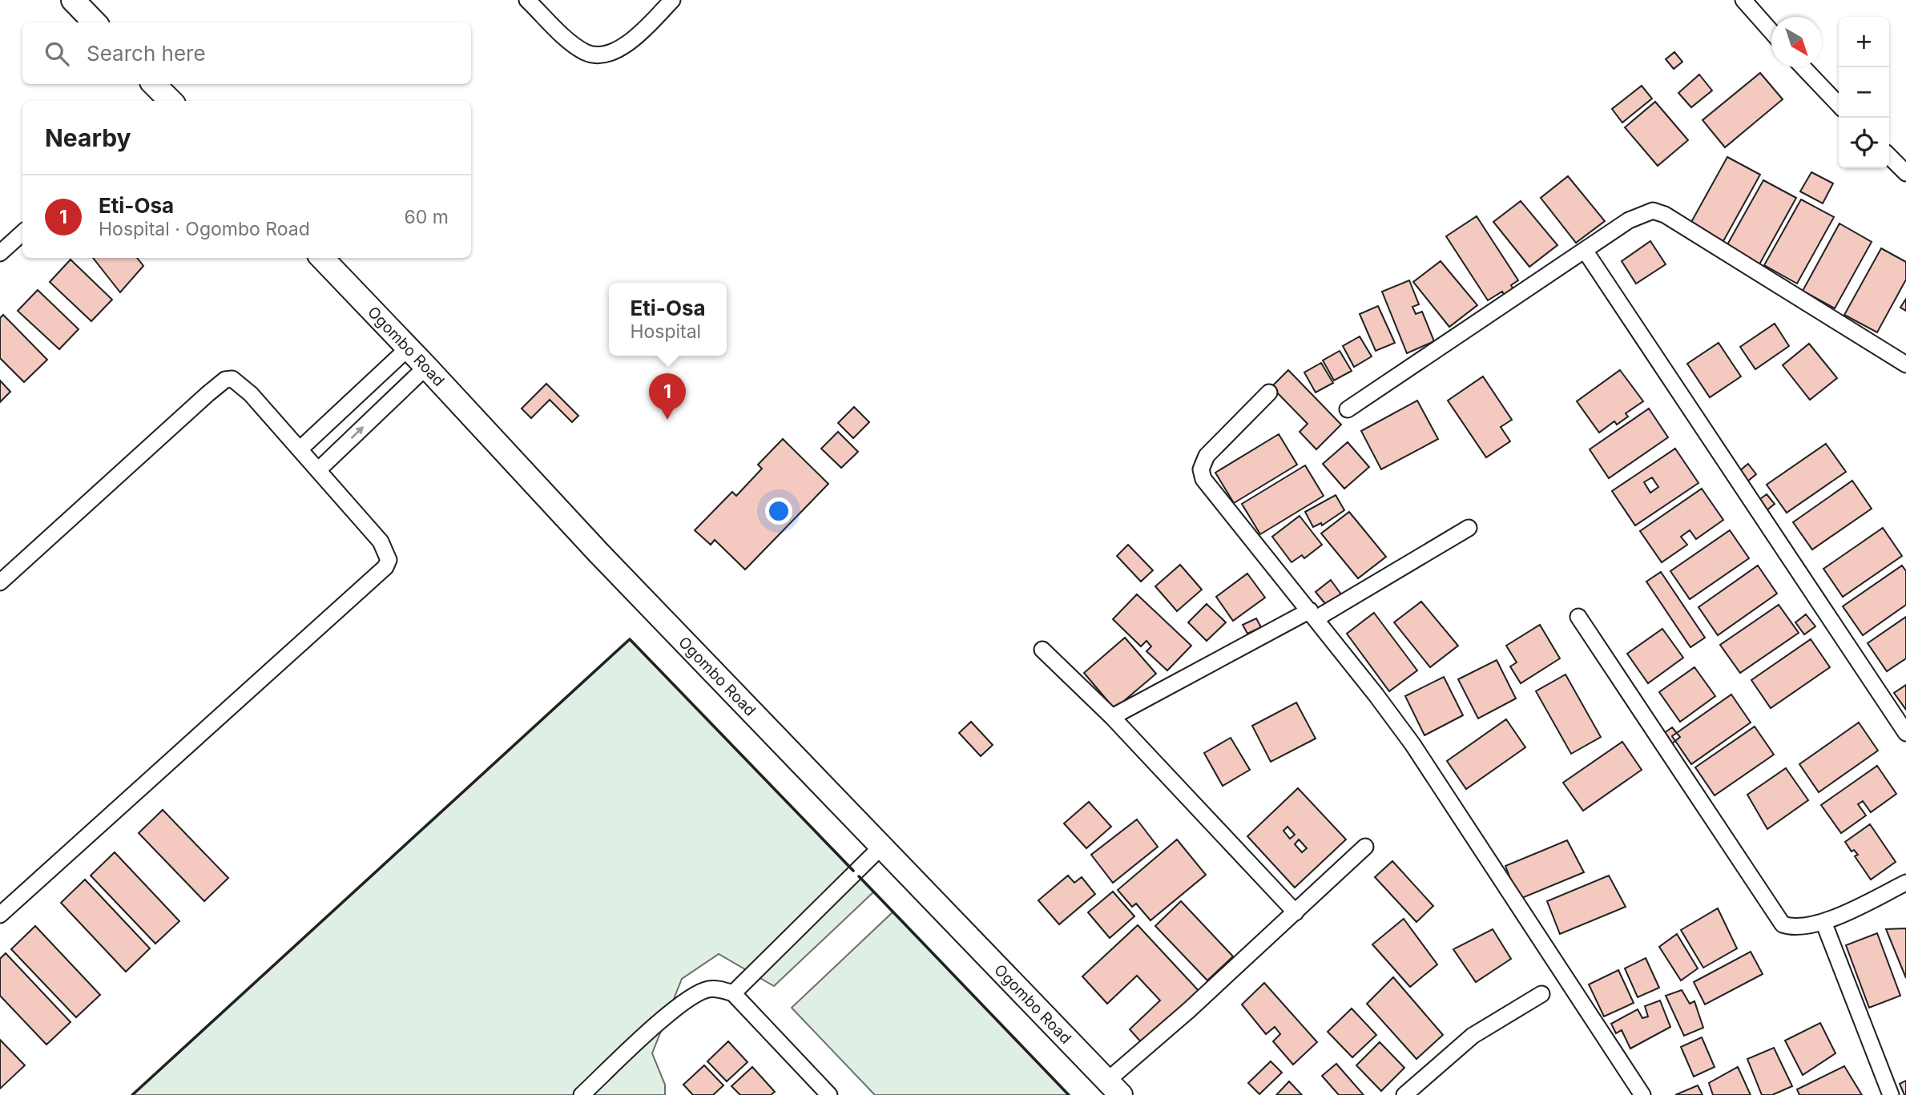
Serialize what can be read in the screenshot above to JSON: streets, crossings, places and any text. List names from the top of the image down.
{
  "streets": {
    "main road": ["Ogombo Road"]
  },
  "north": "bottom right",
  "page": {
    "map_buttons": ["+", "−"],
    "search": "Search here",
    "heading": "Nearby",
    "list": [
      {
        "mark": "1",
        "name": "Eti-Osa",
        "note": "Hospital · Ogombo Road",
        "value": "60 m"
      }
    ],
    "popup": ["Eti-Osa", "Hospital"],
    "pins": "1"
  }
}
